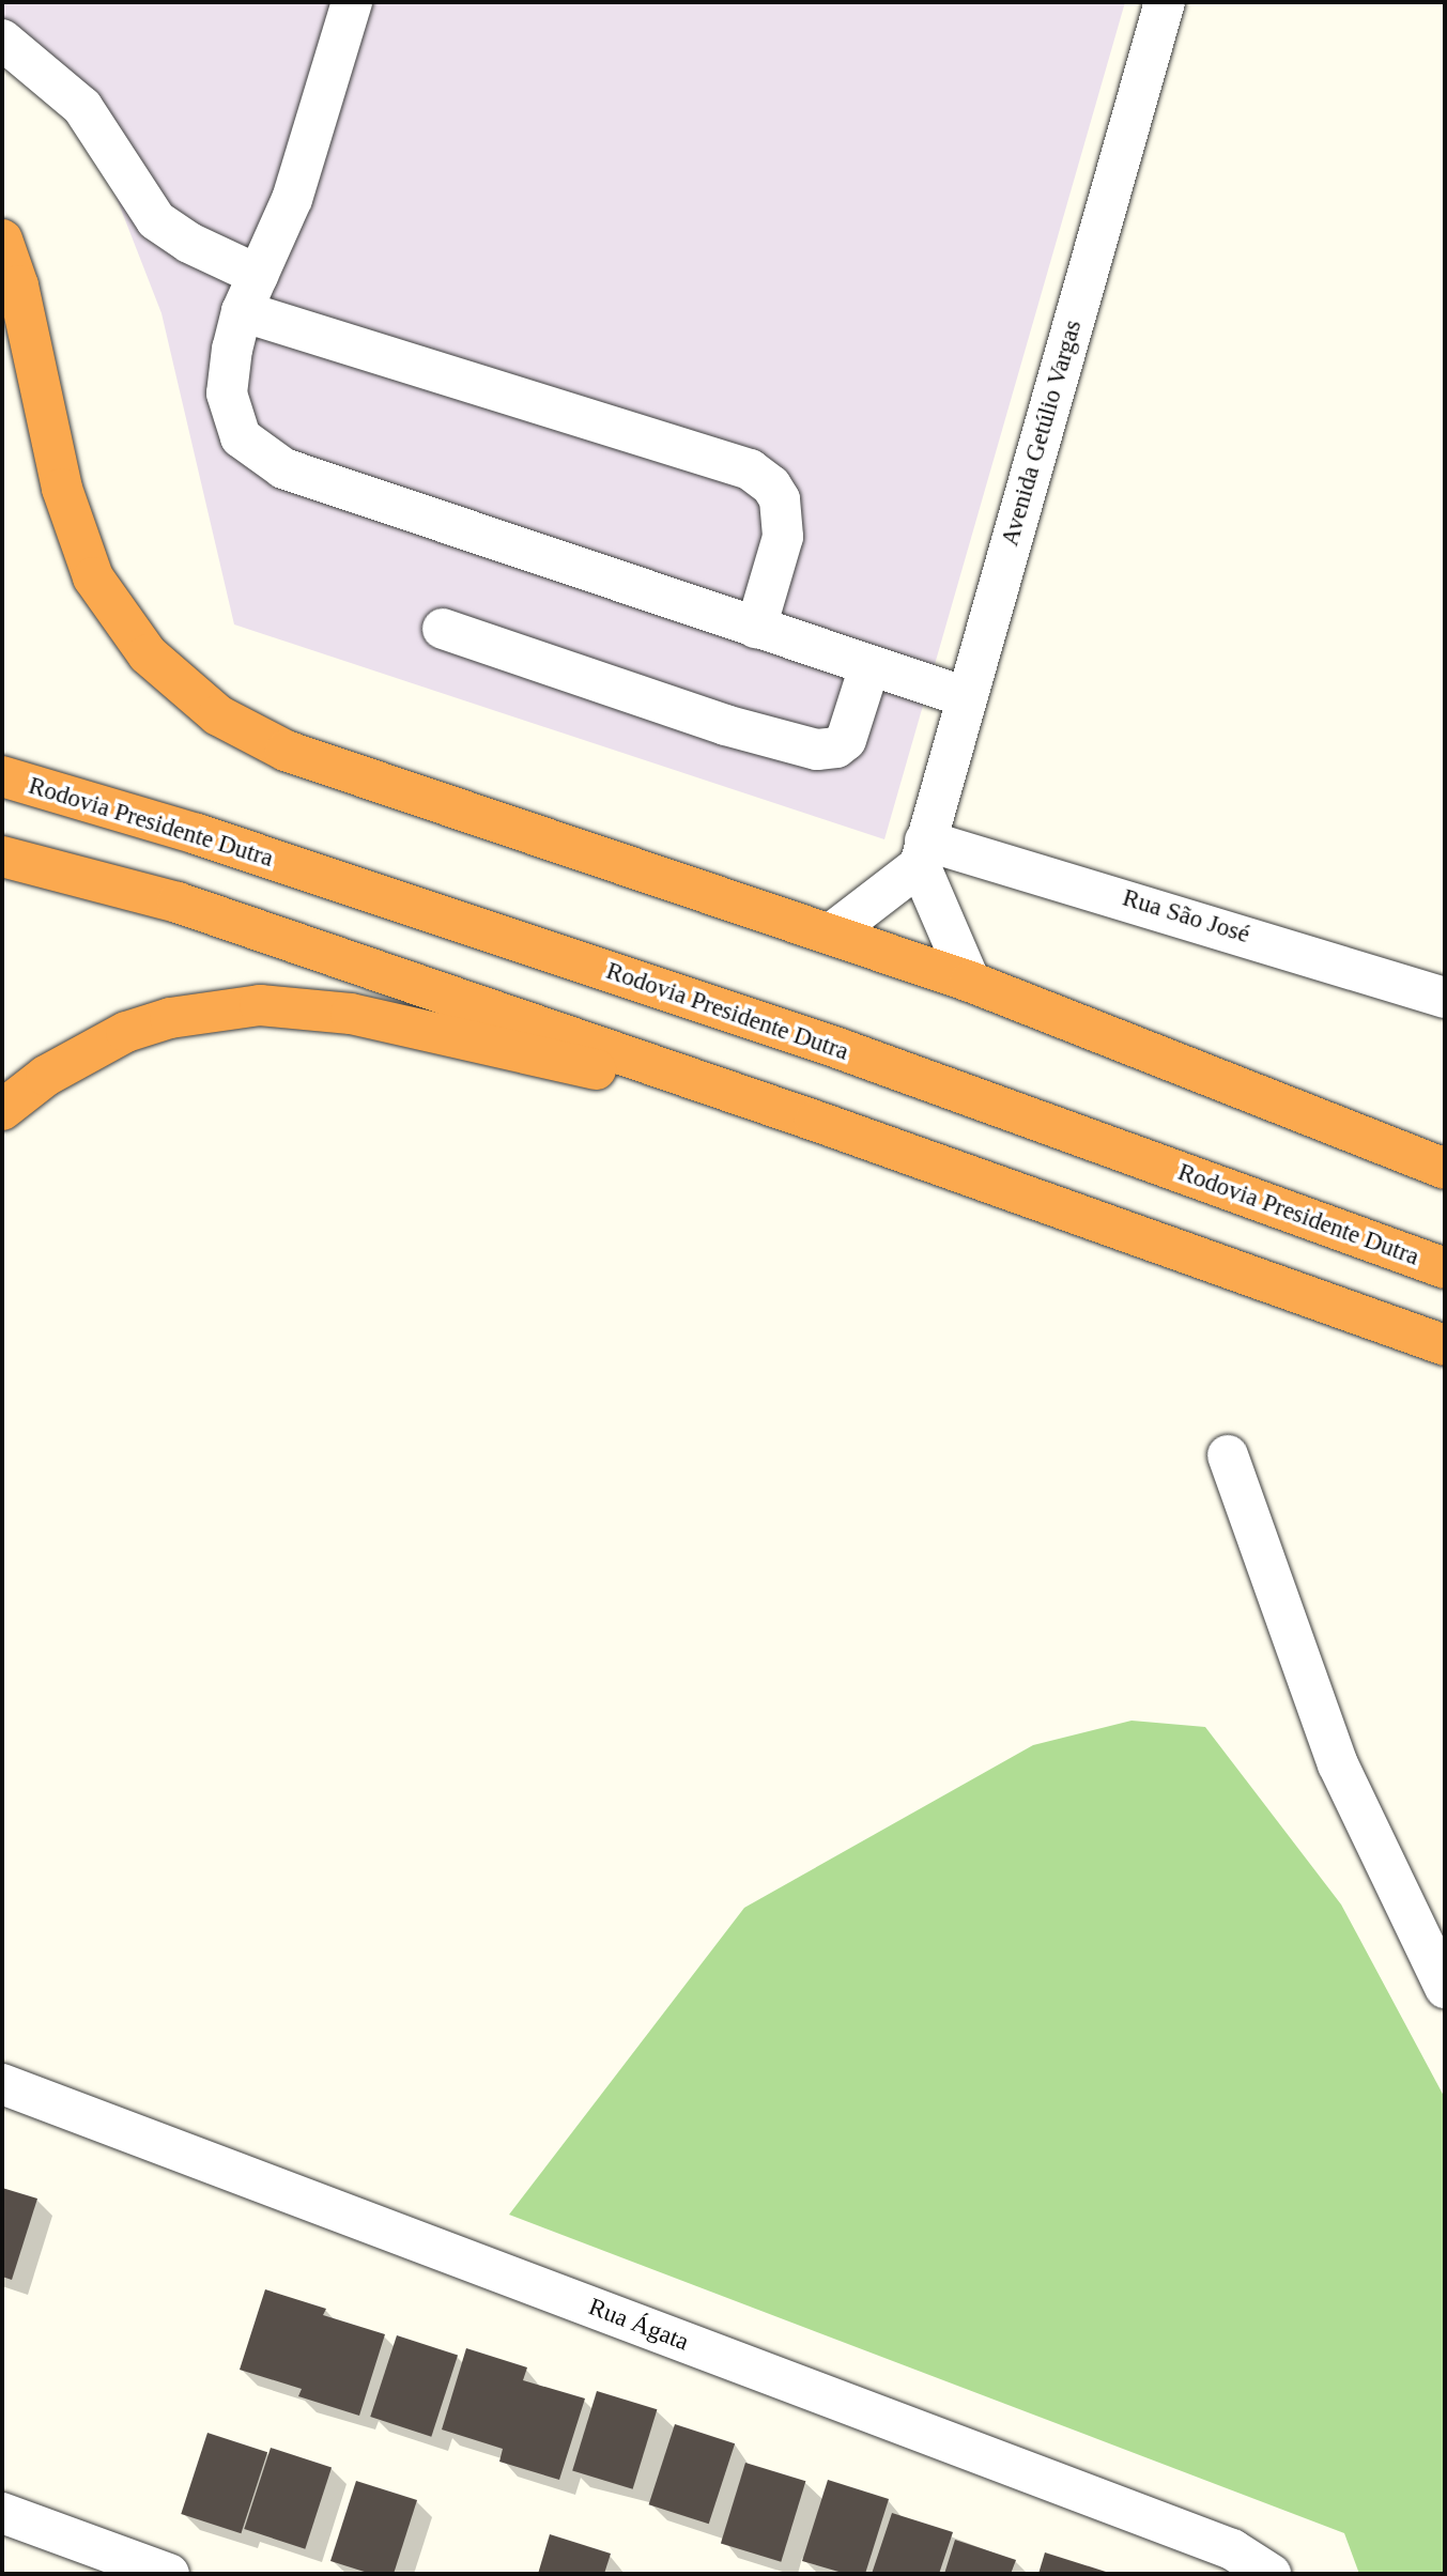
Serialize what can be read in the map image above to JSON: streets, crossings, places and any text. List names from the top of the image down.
{
  "streets": {
    "highway": ["Rodovia Presidente Dutra"],
    "street": ["Avenida Getúlio Vargas", "Rua São José", "Rua Ágata"]
  },
  "crossings": [
    ["Avenida Getúlio Vargas", "Rua São José"]
  ]
}
